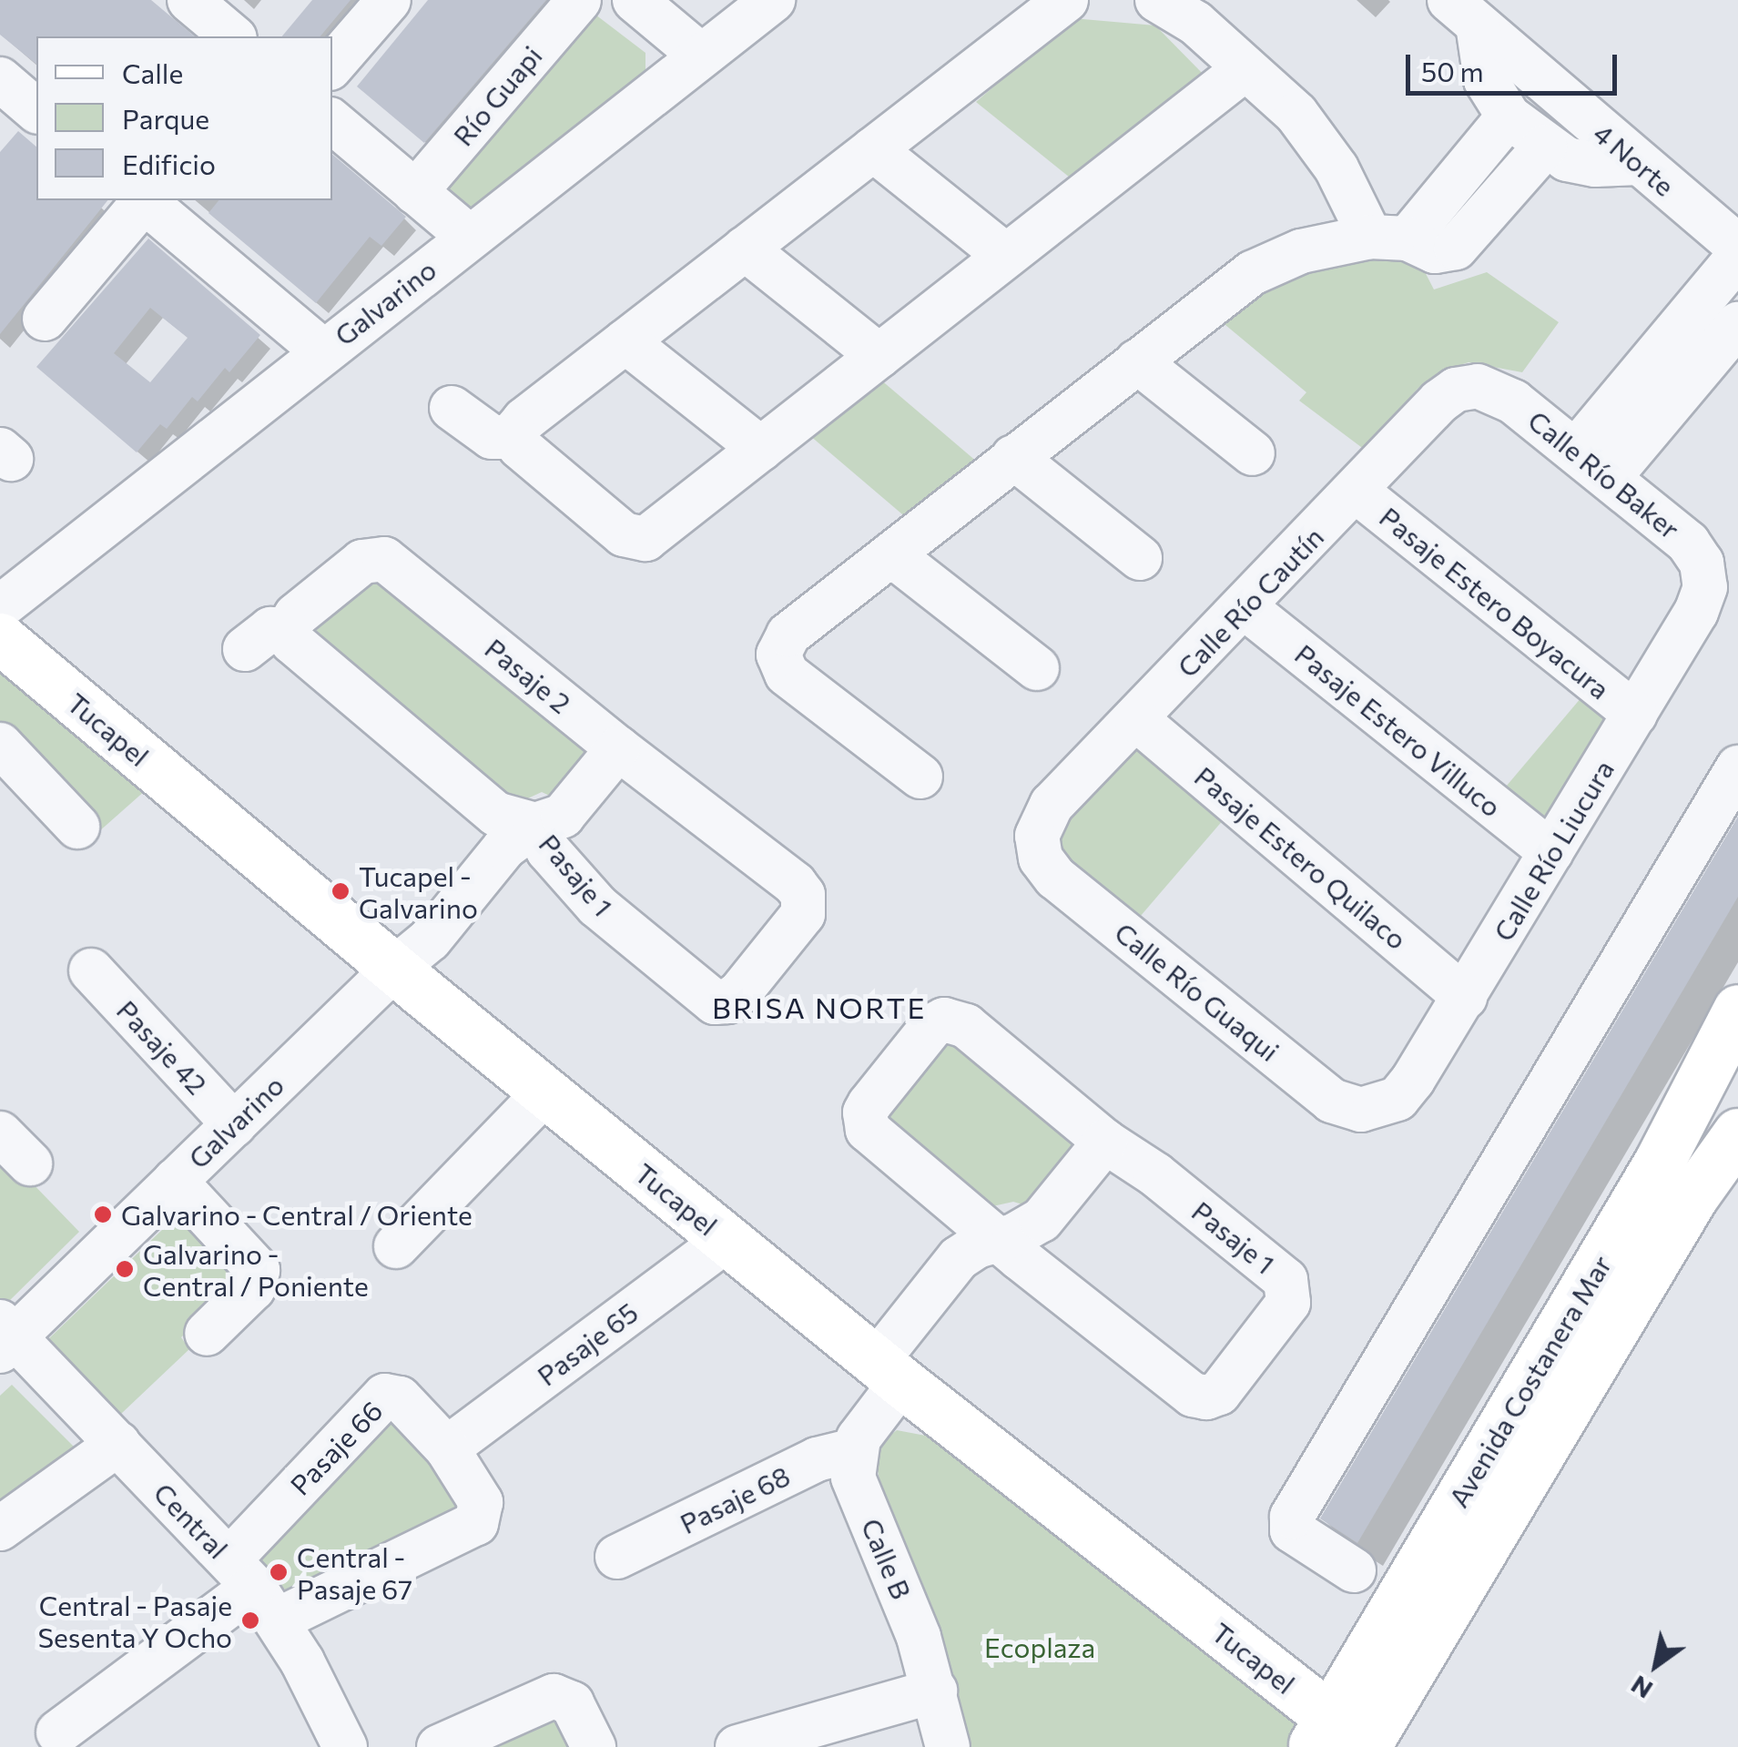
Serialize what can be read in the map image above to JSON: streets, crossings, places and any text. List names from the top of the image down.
{
  "streets": {
    "main road": ["Tucapel", "Avenida Costanera Mar"],
    "street": [
      "Río Guapi",
      "4 Norte",
      "Galvarino",
      "Calle Río Baker",
      "Calle Río Cautín",
      "Pasaje Estero Boyacura",
      "Pasaje 2",
      "Pasaje Estero Villuco",
      "Calle Río Liucura",
      "Pasaje Estero Quilaco",
      "Pasaje 1",
      "Calle Río Guaqui",
      "Pasaje 42",
      "Pasaje 65",
      "Pasaje 66",
      "Pasaje 68",
      "Central",
      "Calle B"
    ]
  },
  "crossings": [
    ["Galvarino", "Pasaje 2"],
    ["Galvarino", "Tucapel"],
    ["Galvarino", "Pasaje 1"],
    ["Galvarino", "Pasaje 42"],
    ["Galvarino", "Central"],
    ["Calle Río Baker", "Calle Río Cautín"],
    ["Calle Río Baker", "Calle Río Liucura"],
    ["Calle Río Cautín", "Pasaje Estero Boyacura"],
    ["Calle Río Cautín", "Pasaje Estero Villuco"],
    ["Calle Río Cautín", "Pasaje Estero Quilaco"],
    ["Calle Río Cautín", "Calle Río Guaqui"],
    ["Pasaje Estero Boyacura", "Calle Río Liucura"],
    ["Pasaje 2", "Pasaje 1"],
    ["Tucapel", "Pasaje 65"],
    ["Tucapel", "Avenida Costanera Mar"],
    ["Pasaje Estero Villuco", "Calle Río Liucura"],
    ["Calle Río Liucura", "Pasaje Estero Quilaco"],
    ["Calle Río Liucura", "Calle Río Guaqui"],
    ["Pasaje 65", "Pasaje 66"],
    ["Pasaje 66", "Central"],
    ["Pasaje 68", "Calle B"]
  ],
  "districts": ["BRISA NORTE"],
  "parks": ["Ecoplaza"],
  "places": [
    "Tucapel - Galvarino",
    "Galvarino - Central / Oriente",
    "Galvarino - Central / Poniente",
    "Central - Pasaje 67",
    "Central - Pasaje Sesenta Y Ocho"
  ],
  "legend": ["Calle", "Parque", "Edificio"],
  "scale_bar": "50 m",
  "north": "bottom left"
}
